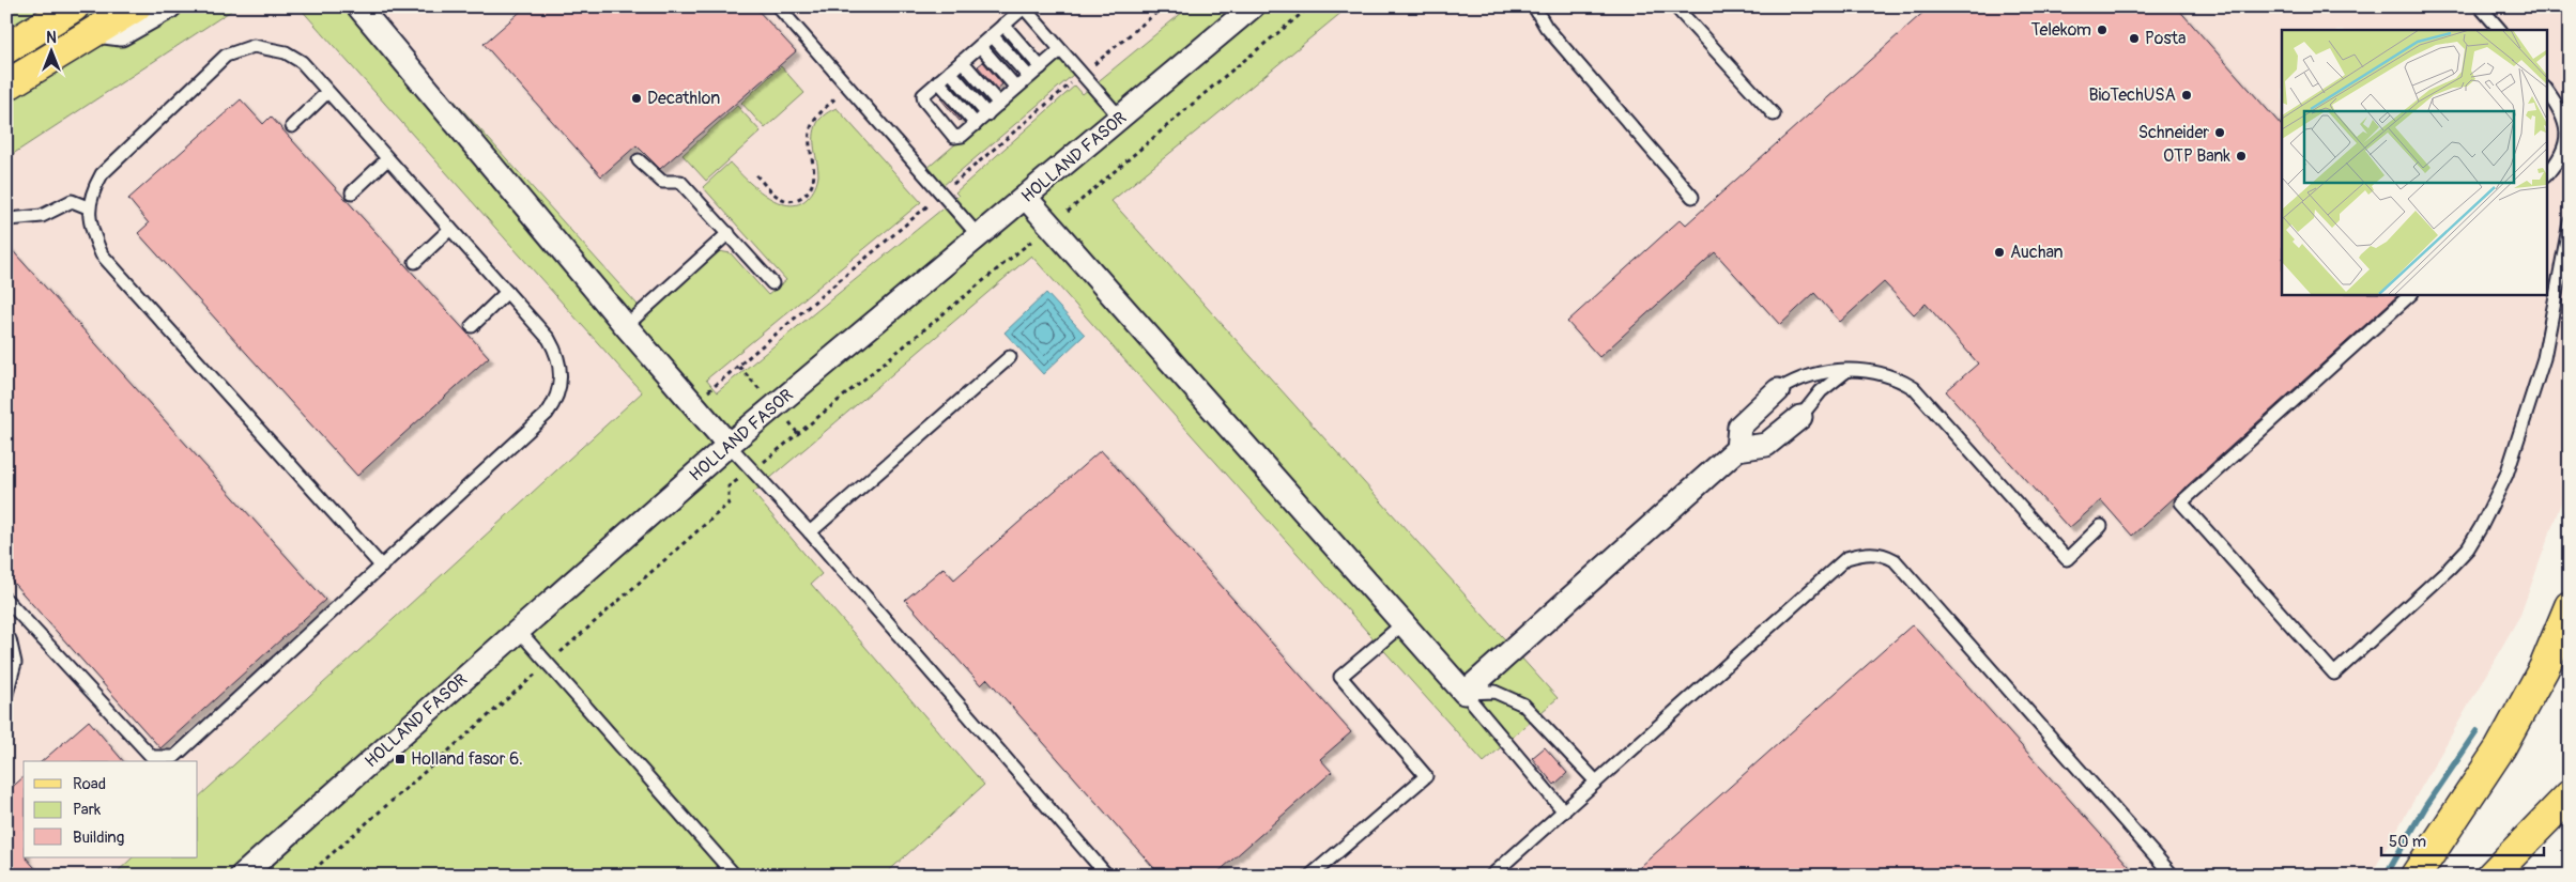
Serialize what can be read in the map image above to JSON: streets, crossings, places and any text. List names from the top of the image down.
{
  "streets": {
    "street": ["HOLLAND FASOR"]
  },
  "places": {
    "other": [
      "Telekom",
      "Posta",
      "BioTechUSA",
      "Decathlon",
      "Schneider",
      "OTP Bank",
      "Auchan"
    ],
    "transit": ["Holland fasor 6."]
  },
  "legend": ["Road", "Park", "Building"],
  "scale_bar": "50 m",
  "north": "top"
}
